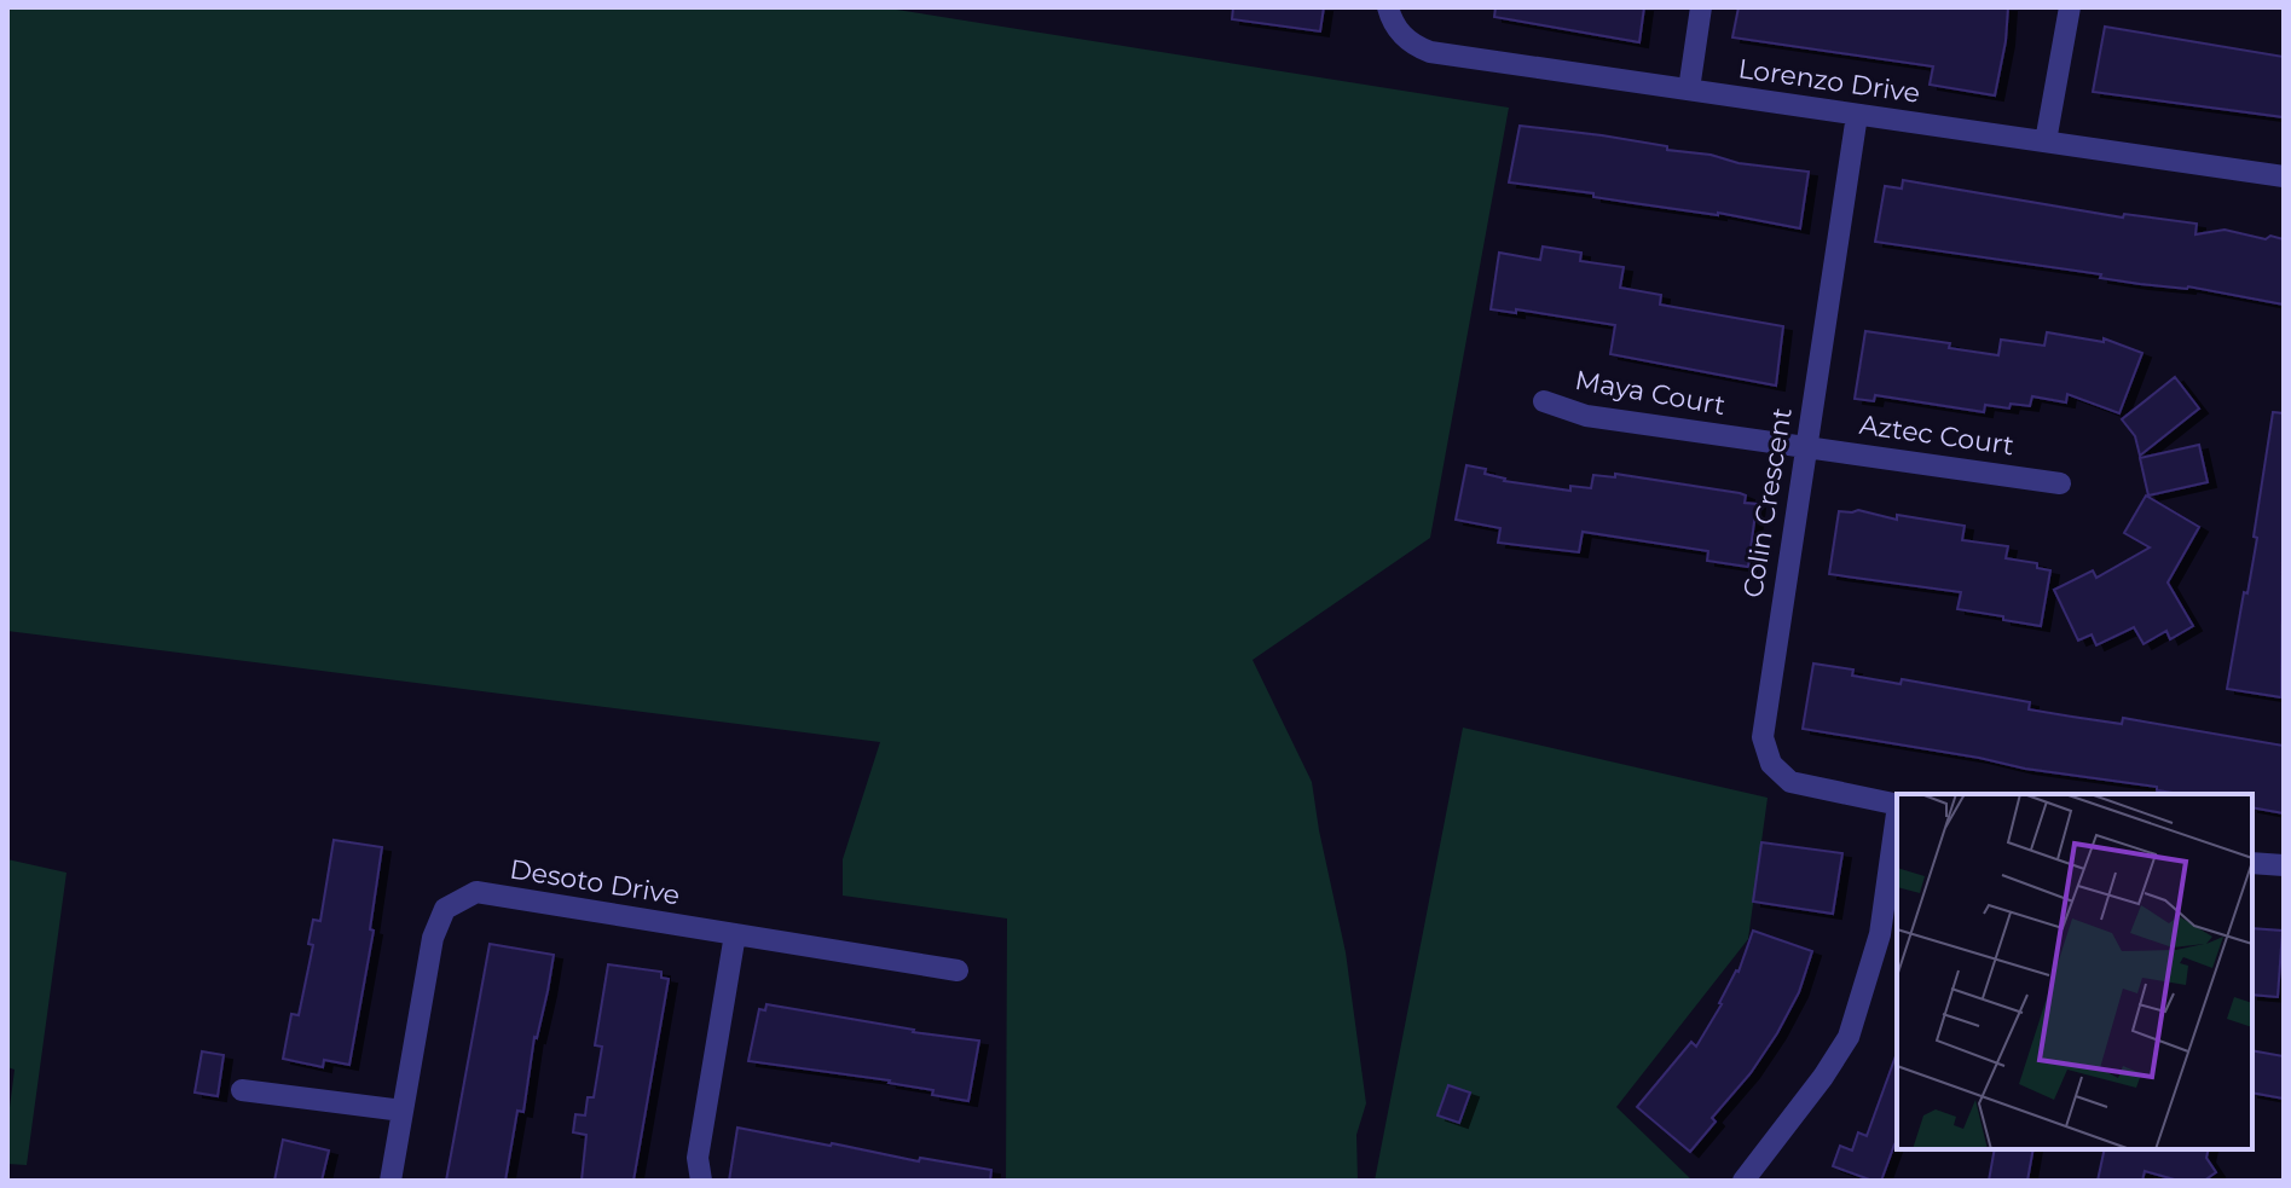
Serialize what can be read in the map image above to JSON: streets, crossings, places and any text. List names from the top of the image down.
{
  "streets": {
    "street": [
      "Lorenzo Drive",
      "Maya Court",
      "Aztec Court",
      "Colin Crescent",
      "Desoto Drive"
    ]
  },
  "crossings": [
    ["Lorenzo Drive", "Colin Crescent"],
    ["Maya Court", "Aztec Court"],
    ["Maya Court", "Colin Crescent"],
    ["Aztec Court", "Colin Crescent"]
  ]
}
